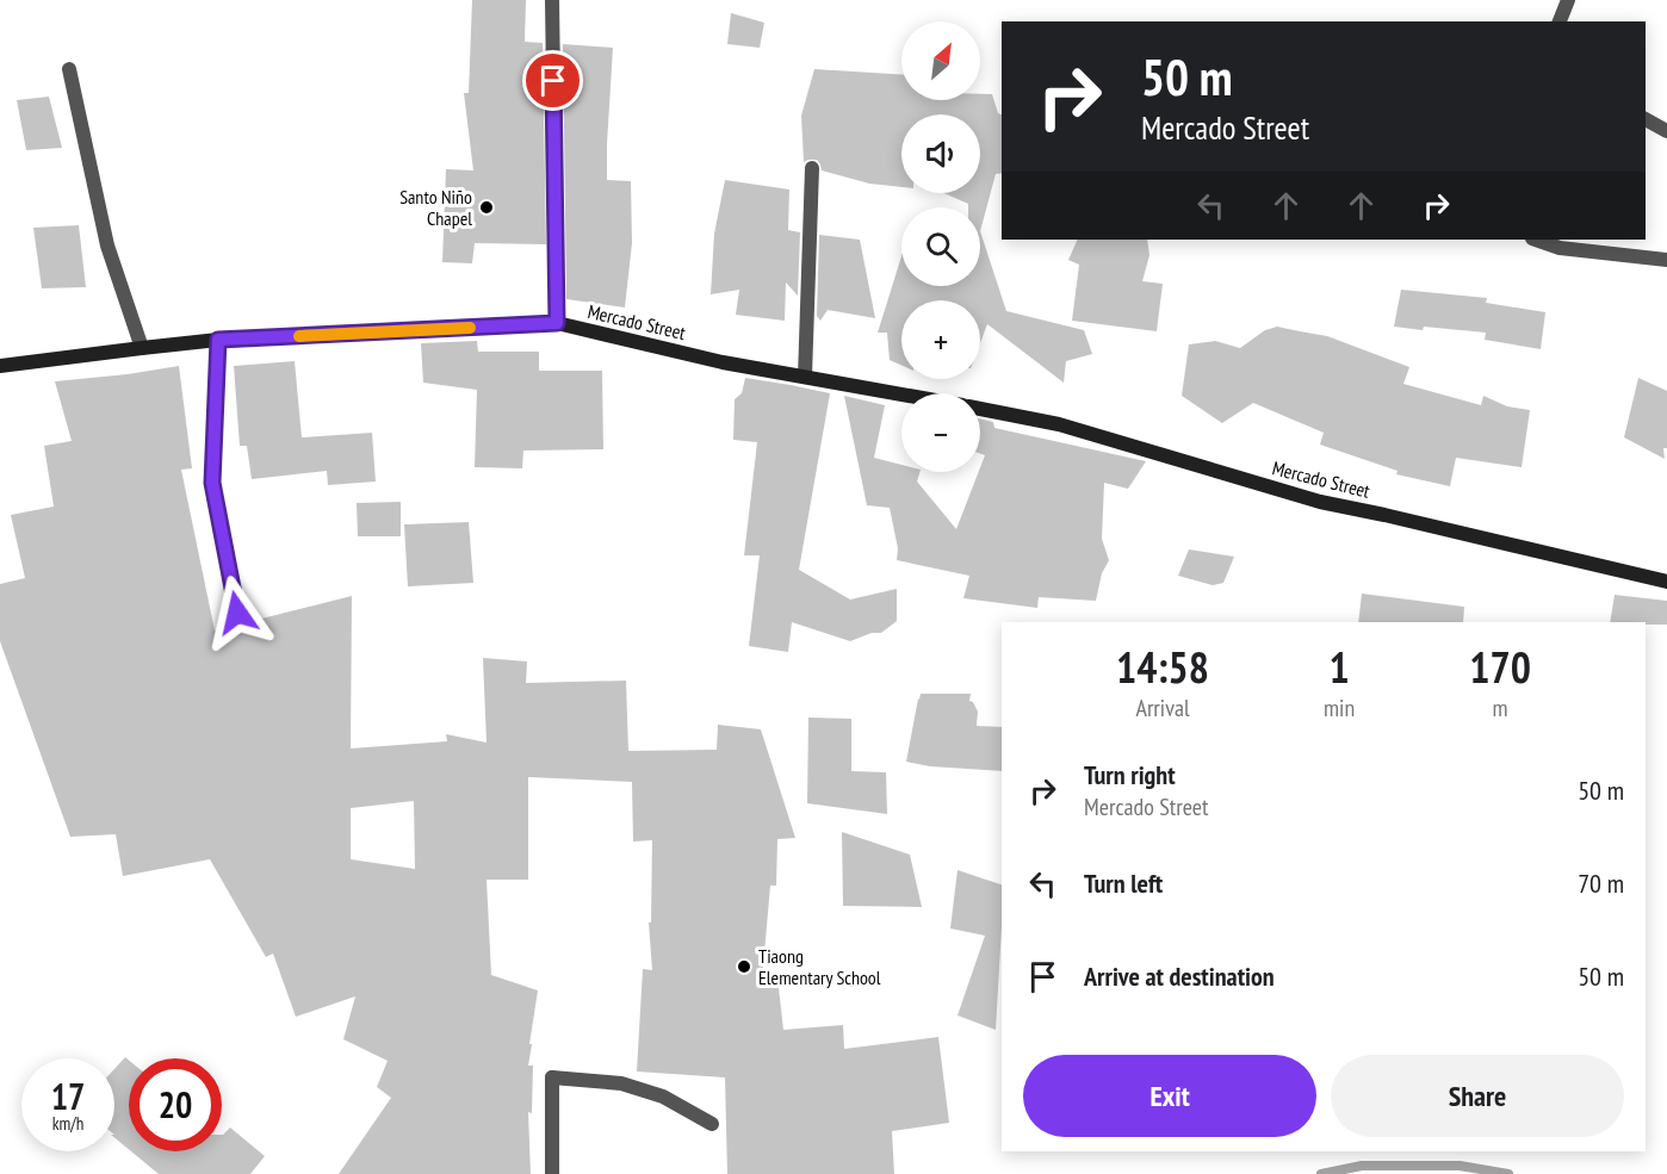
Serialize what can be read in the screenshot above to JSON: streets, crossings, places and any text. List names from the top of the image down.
{
  "streets": {
    "street": ["Mercado Street"]
  },
  "places": ["Santo Niño Chapel", "Tiaong Elementary School"],
  "north": "top right",
  "page": {
    "map_buttons": ["+", "−"],
    "turn": ["50 m", "Mercado Street"],
    "eta": [
      "14:58",
      "Arrival",
      "1",
      "min",
      "170",
      "m"
    ],
    "list": [
      {
        "name": "Turn right",
        "note": "Mercado Street",
        "value": "50 m"
      },
      {
        "name": "Turn left",
        "value": "70 m"
      },
      {
        "name": "Arrive at destination",
        "value": "50 m"
      }
    ],
    "buttons": ["Exit", "Share"],
    "speed": "17 km/h",
    "limit": "20"
  }
}
